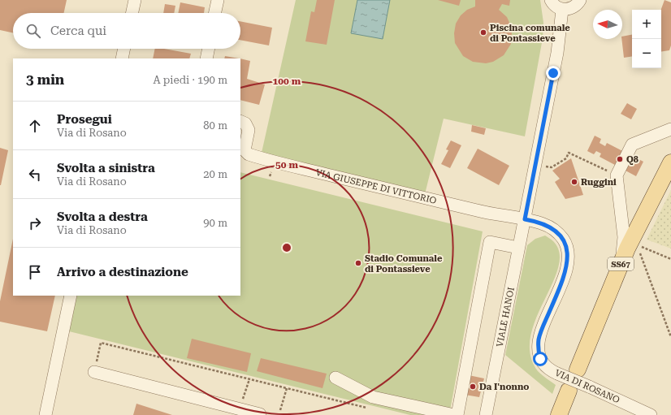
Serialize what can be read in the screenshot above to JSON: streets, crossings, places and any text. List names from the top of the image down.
{
  "streets": {
    "main road": ["SS67"],
    "street": ["VIA GIUSEPPE DI VITTORIO", "VIALE HANOI", "VIA DI ROSANO"]
  },
  "crossings": [
    ["VIA GIUSEPPE DI VITTORIO", "VIALE HANOI"],
    ["VIA GIUSEPPE DI VITTORIO", "VIA DI ROSANO"],
    ["VIALE HANOI", "VIA DI ROSANO"]
  ],
  "places": [
    "Piscina comunale di Pontassieve",
    "Q8",
    "Ruggini",
    "Stadio Comunale di Pontassieve",
    "Da I'nonno"
  ],
  "north": "left",
  "page": {
    "map_buttons": ["+", "−"],
    "search": "Cerca qui",
    "heading": ["3 min", "A piedi · 190 m"],
    "list": [
      ["Prosegui", "Via di Rosano", "80 m"],
      ["Svolta a sinistra", "Via di Rosano", "20 m"],
      ["Svolta a destra", "Via di Rosano", "90 m"],
      "Arrivo a destinazione"
    ]
  },
  "rings": ["100 m", "50 m"]
}
